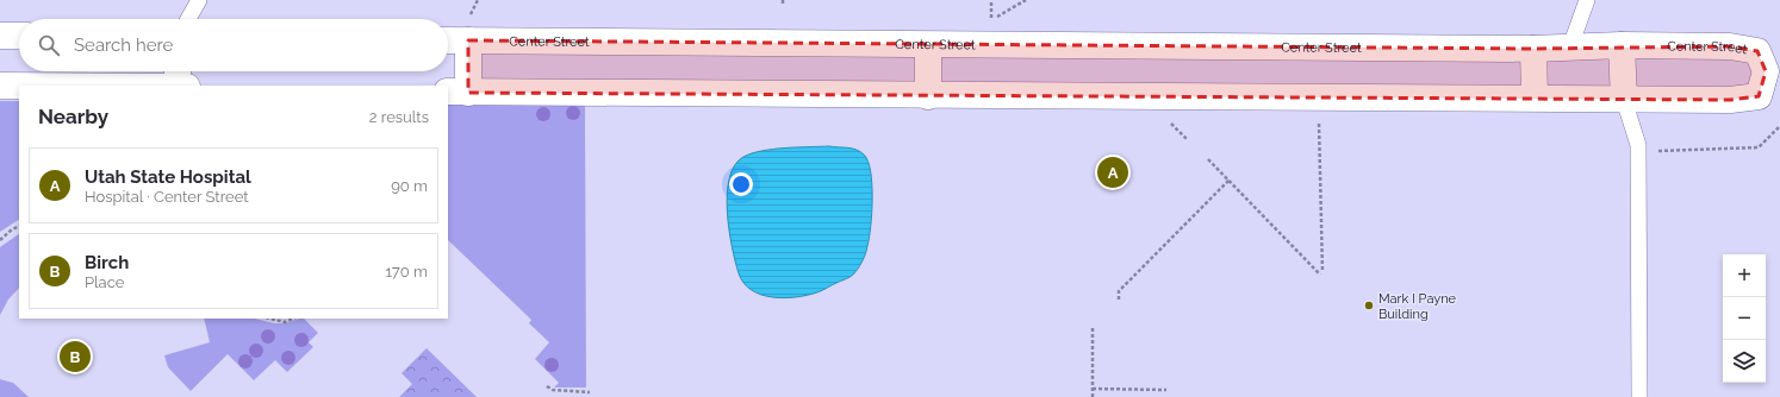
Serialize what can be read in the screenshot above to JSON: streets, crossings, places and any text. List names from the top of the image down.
{
  "streets": {
    "street": ["Center Street"]
  },
  "places": ["Mark I Payne Building"],
  "page": {
    "search": "Search here",
    "heading": ["Nearby", "2 results"],
    "list": [
      {
        "mark": "A",
        "name": "Utah State Hospital",
        "note": "Hospital · Center Street",
        "value": "90 m"
      },
      {
        "mark": "B",
        "name": "Birch",
        "note": "Place",
        "value": "170 m"
      }
    ],
    "pins": ["A", "B"],
    "map_buttons": ["+", "−"]
  }
}
